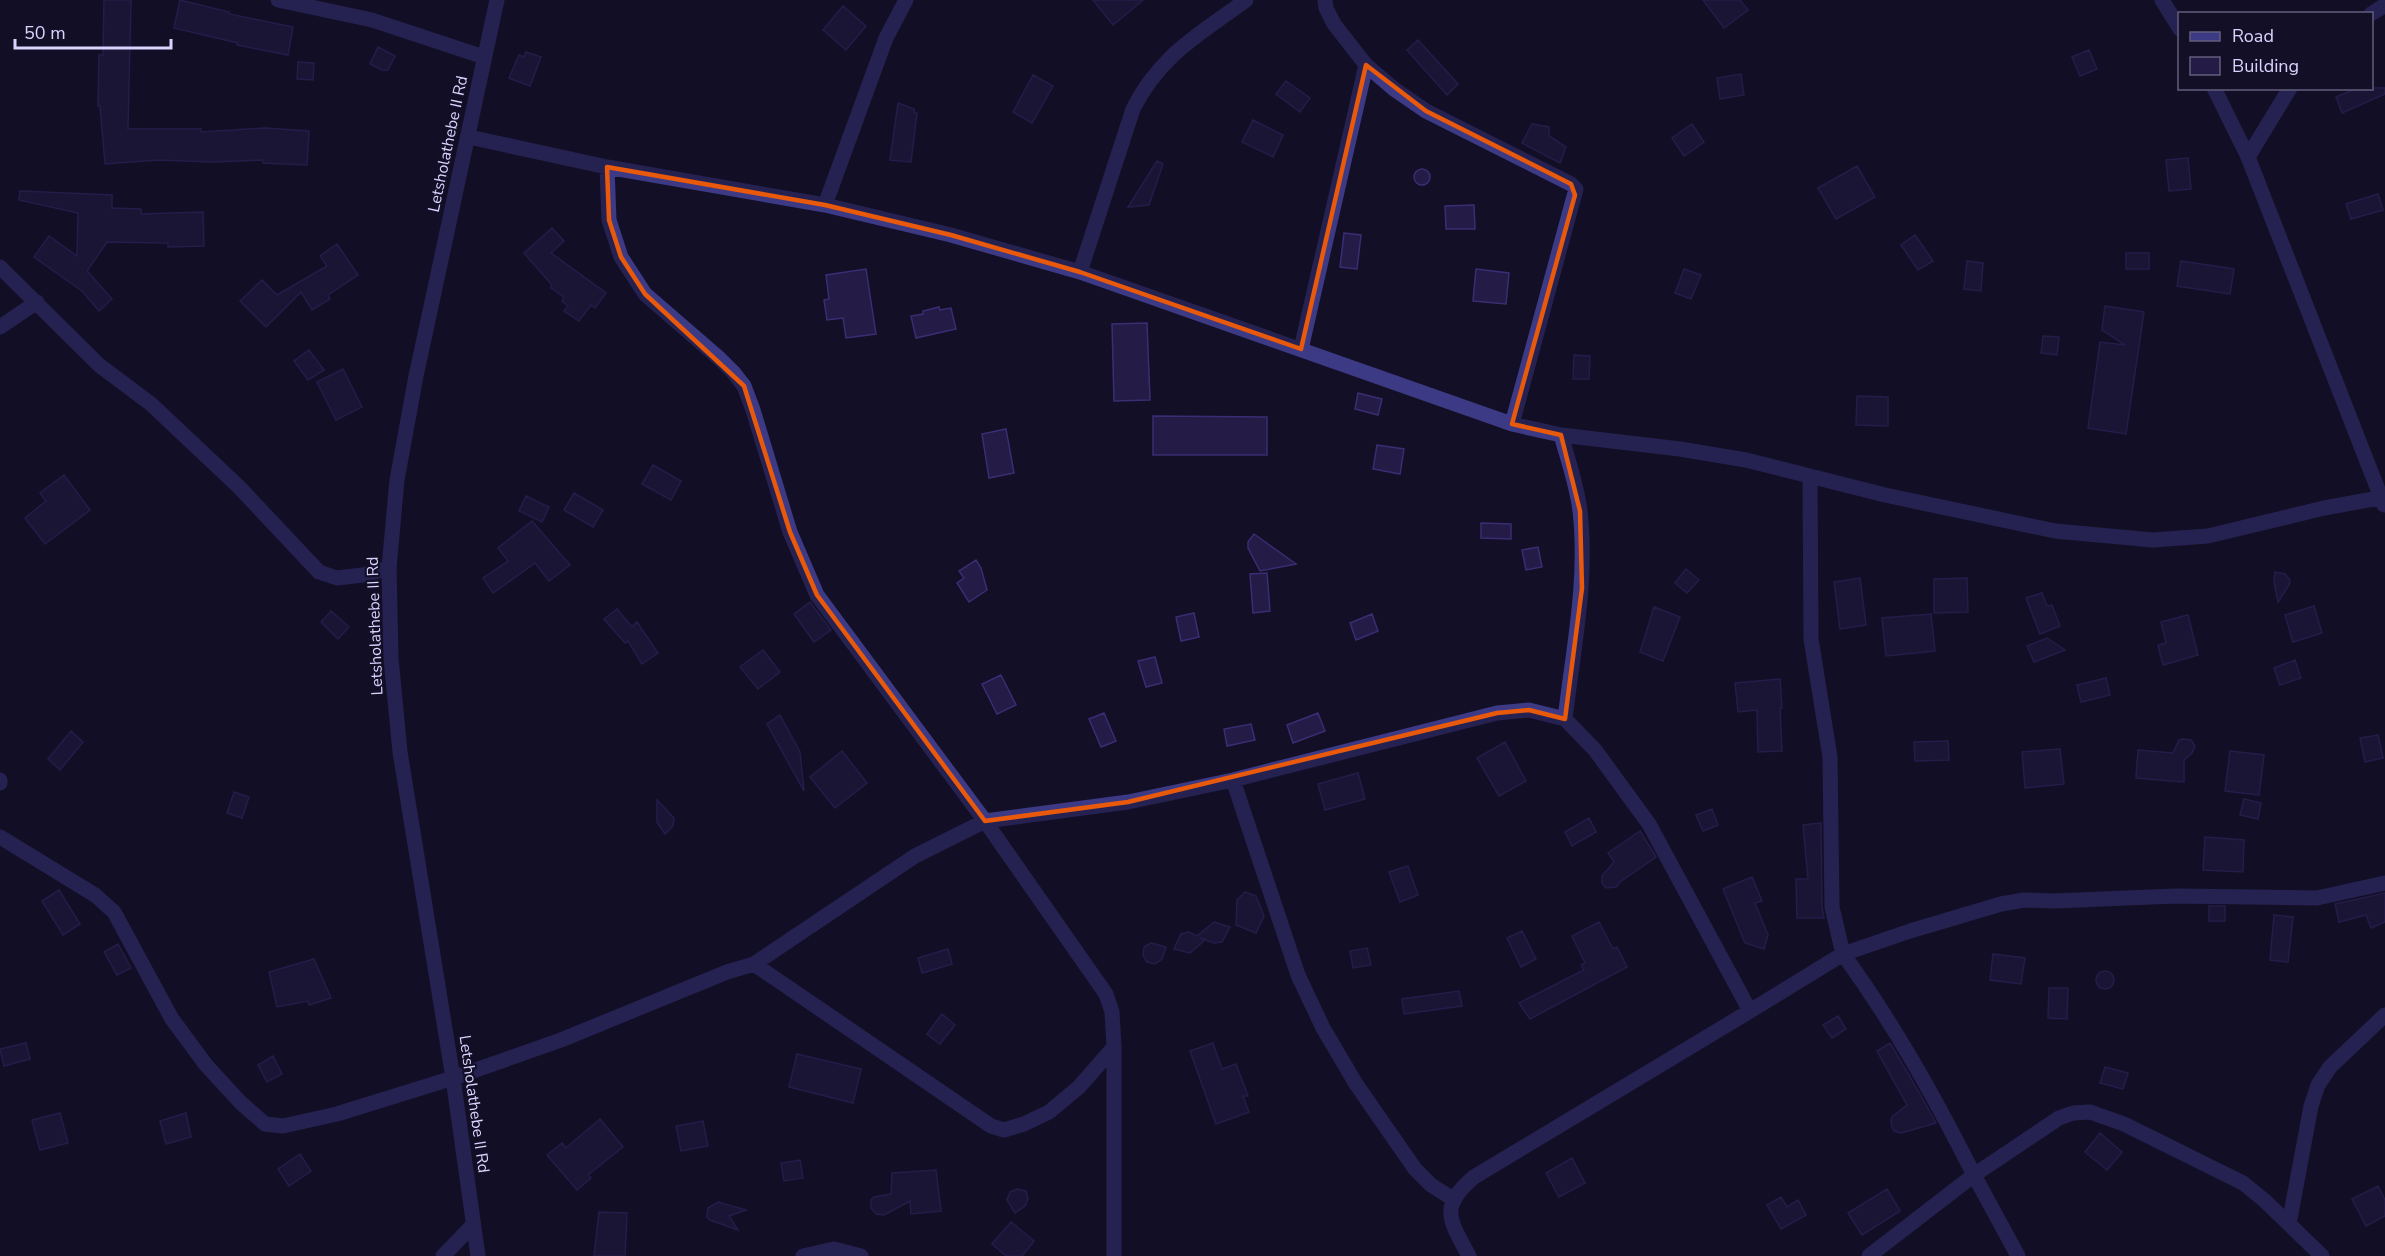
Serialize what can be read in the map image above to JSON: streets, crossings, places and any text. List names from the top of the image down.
{
  "streets": {
    "street": ["Letsholathebe II Rd"]
  },
  "legend": ["Road", "Building"],
  "scale_bar": "50 m"
}
